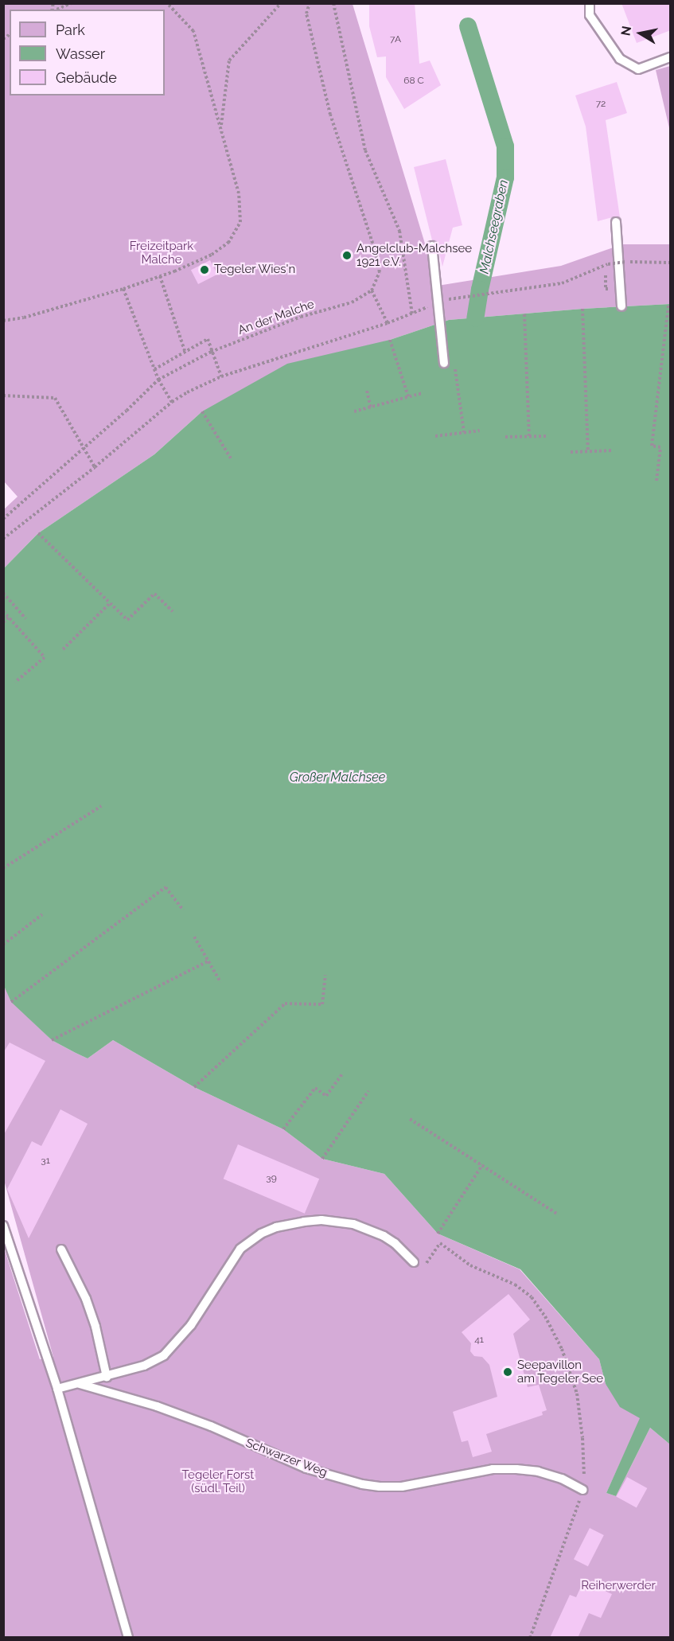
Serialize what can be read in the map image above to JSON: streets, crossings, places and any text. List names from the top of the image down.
{
  "streets": {
    "lane": ["Schwarzer Weg"],
    "path": ["An der Malche"]
  },
  "water": ["Malchseegraben", "Großer Malchsee"],
  "parks": ["Freizeitpark Malche", "Tegeler Forst (südl. Teil)", "Reiherwerder"],
  "places": ["Angelclub-Malchsee 1921 e.V.", "Tegeler Wies'n", "Seepavillon am Tegeler See"],
  "house_numbers": [
    "7A",
    "68 C",
    "72",
    "31",
    "39",
    "41"
  ],
  "legend": ["Park", "Wasser", "Gebäude"],
  "north": "left"
}
